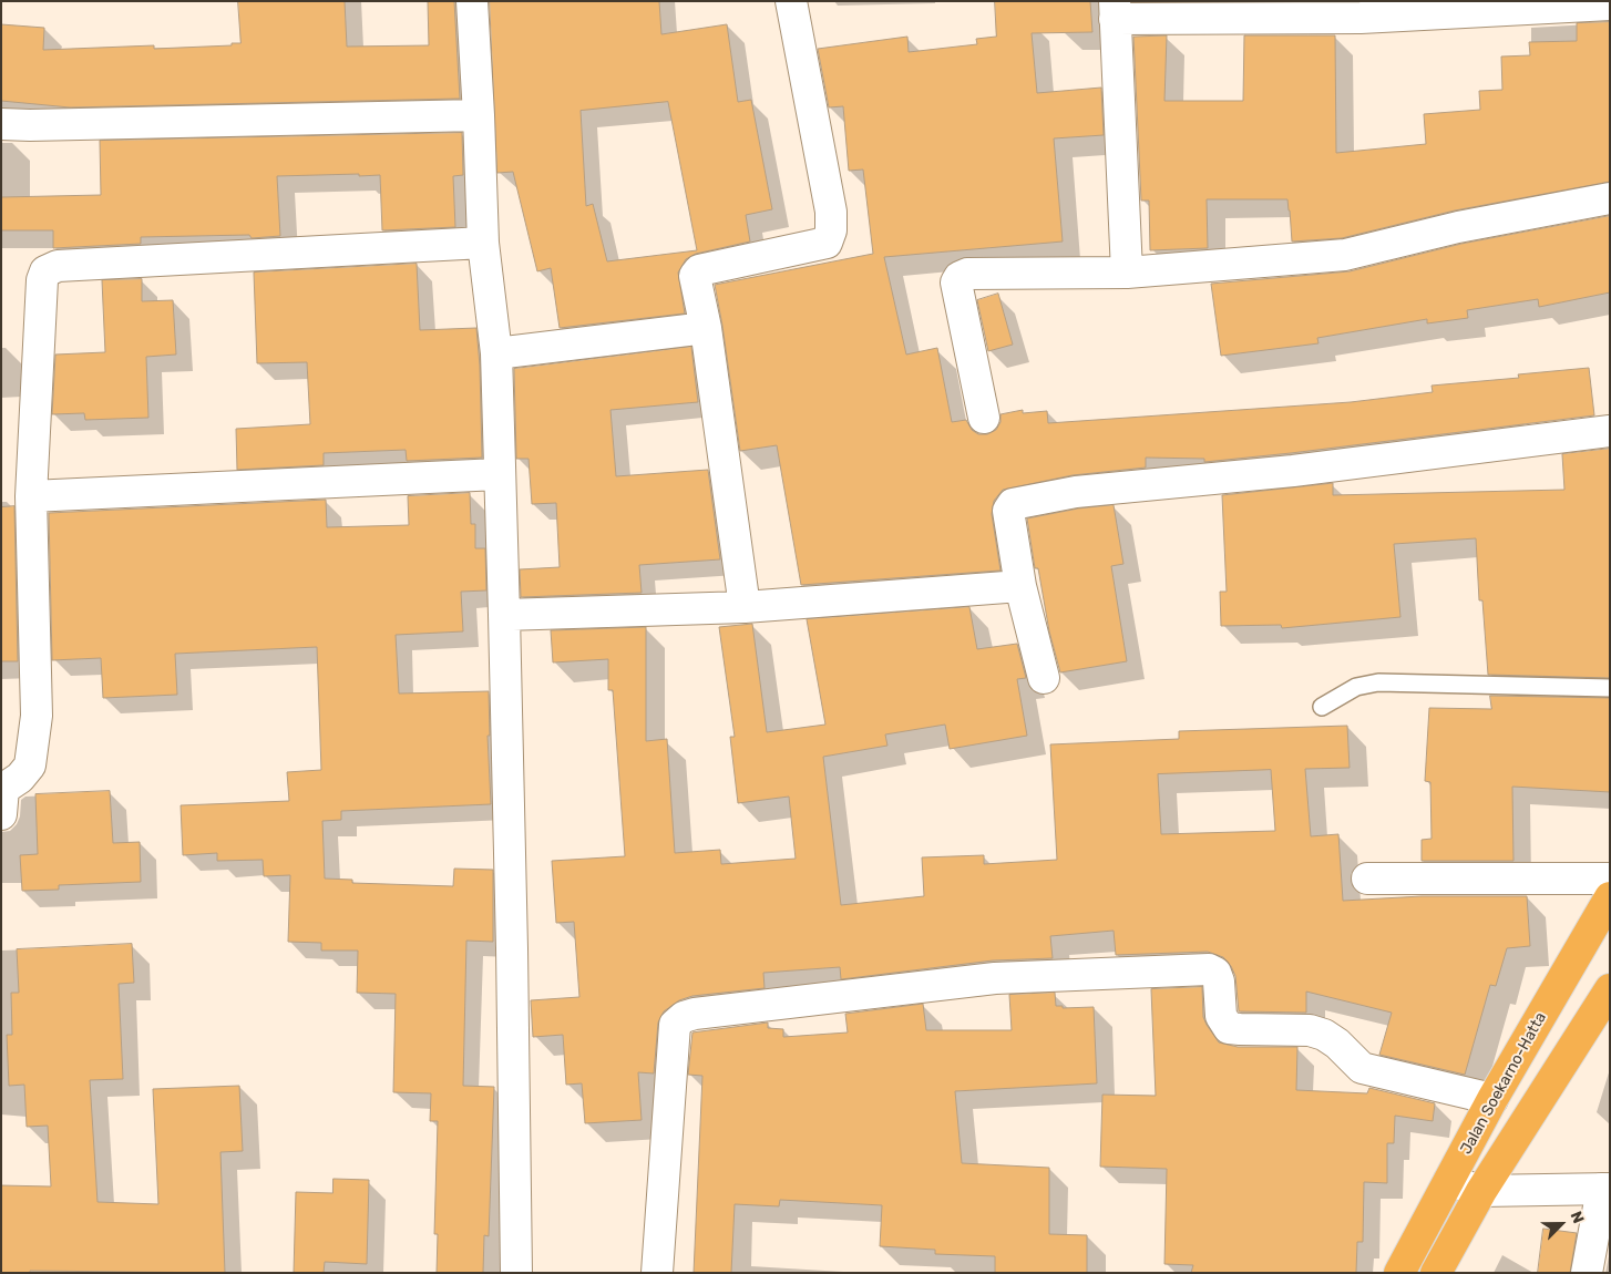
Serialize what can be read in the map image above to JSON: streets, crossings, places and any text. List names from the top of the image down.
{
  "streets": {
    "highway": ["Jalan Soekarno-Hatta"]
  },
  "north": "top right"
}
